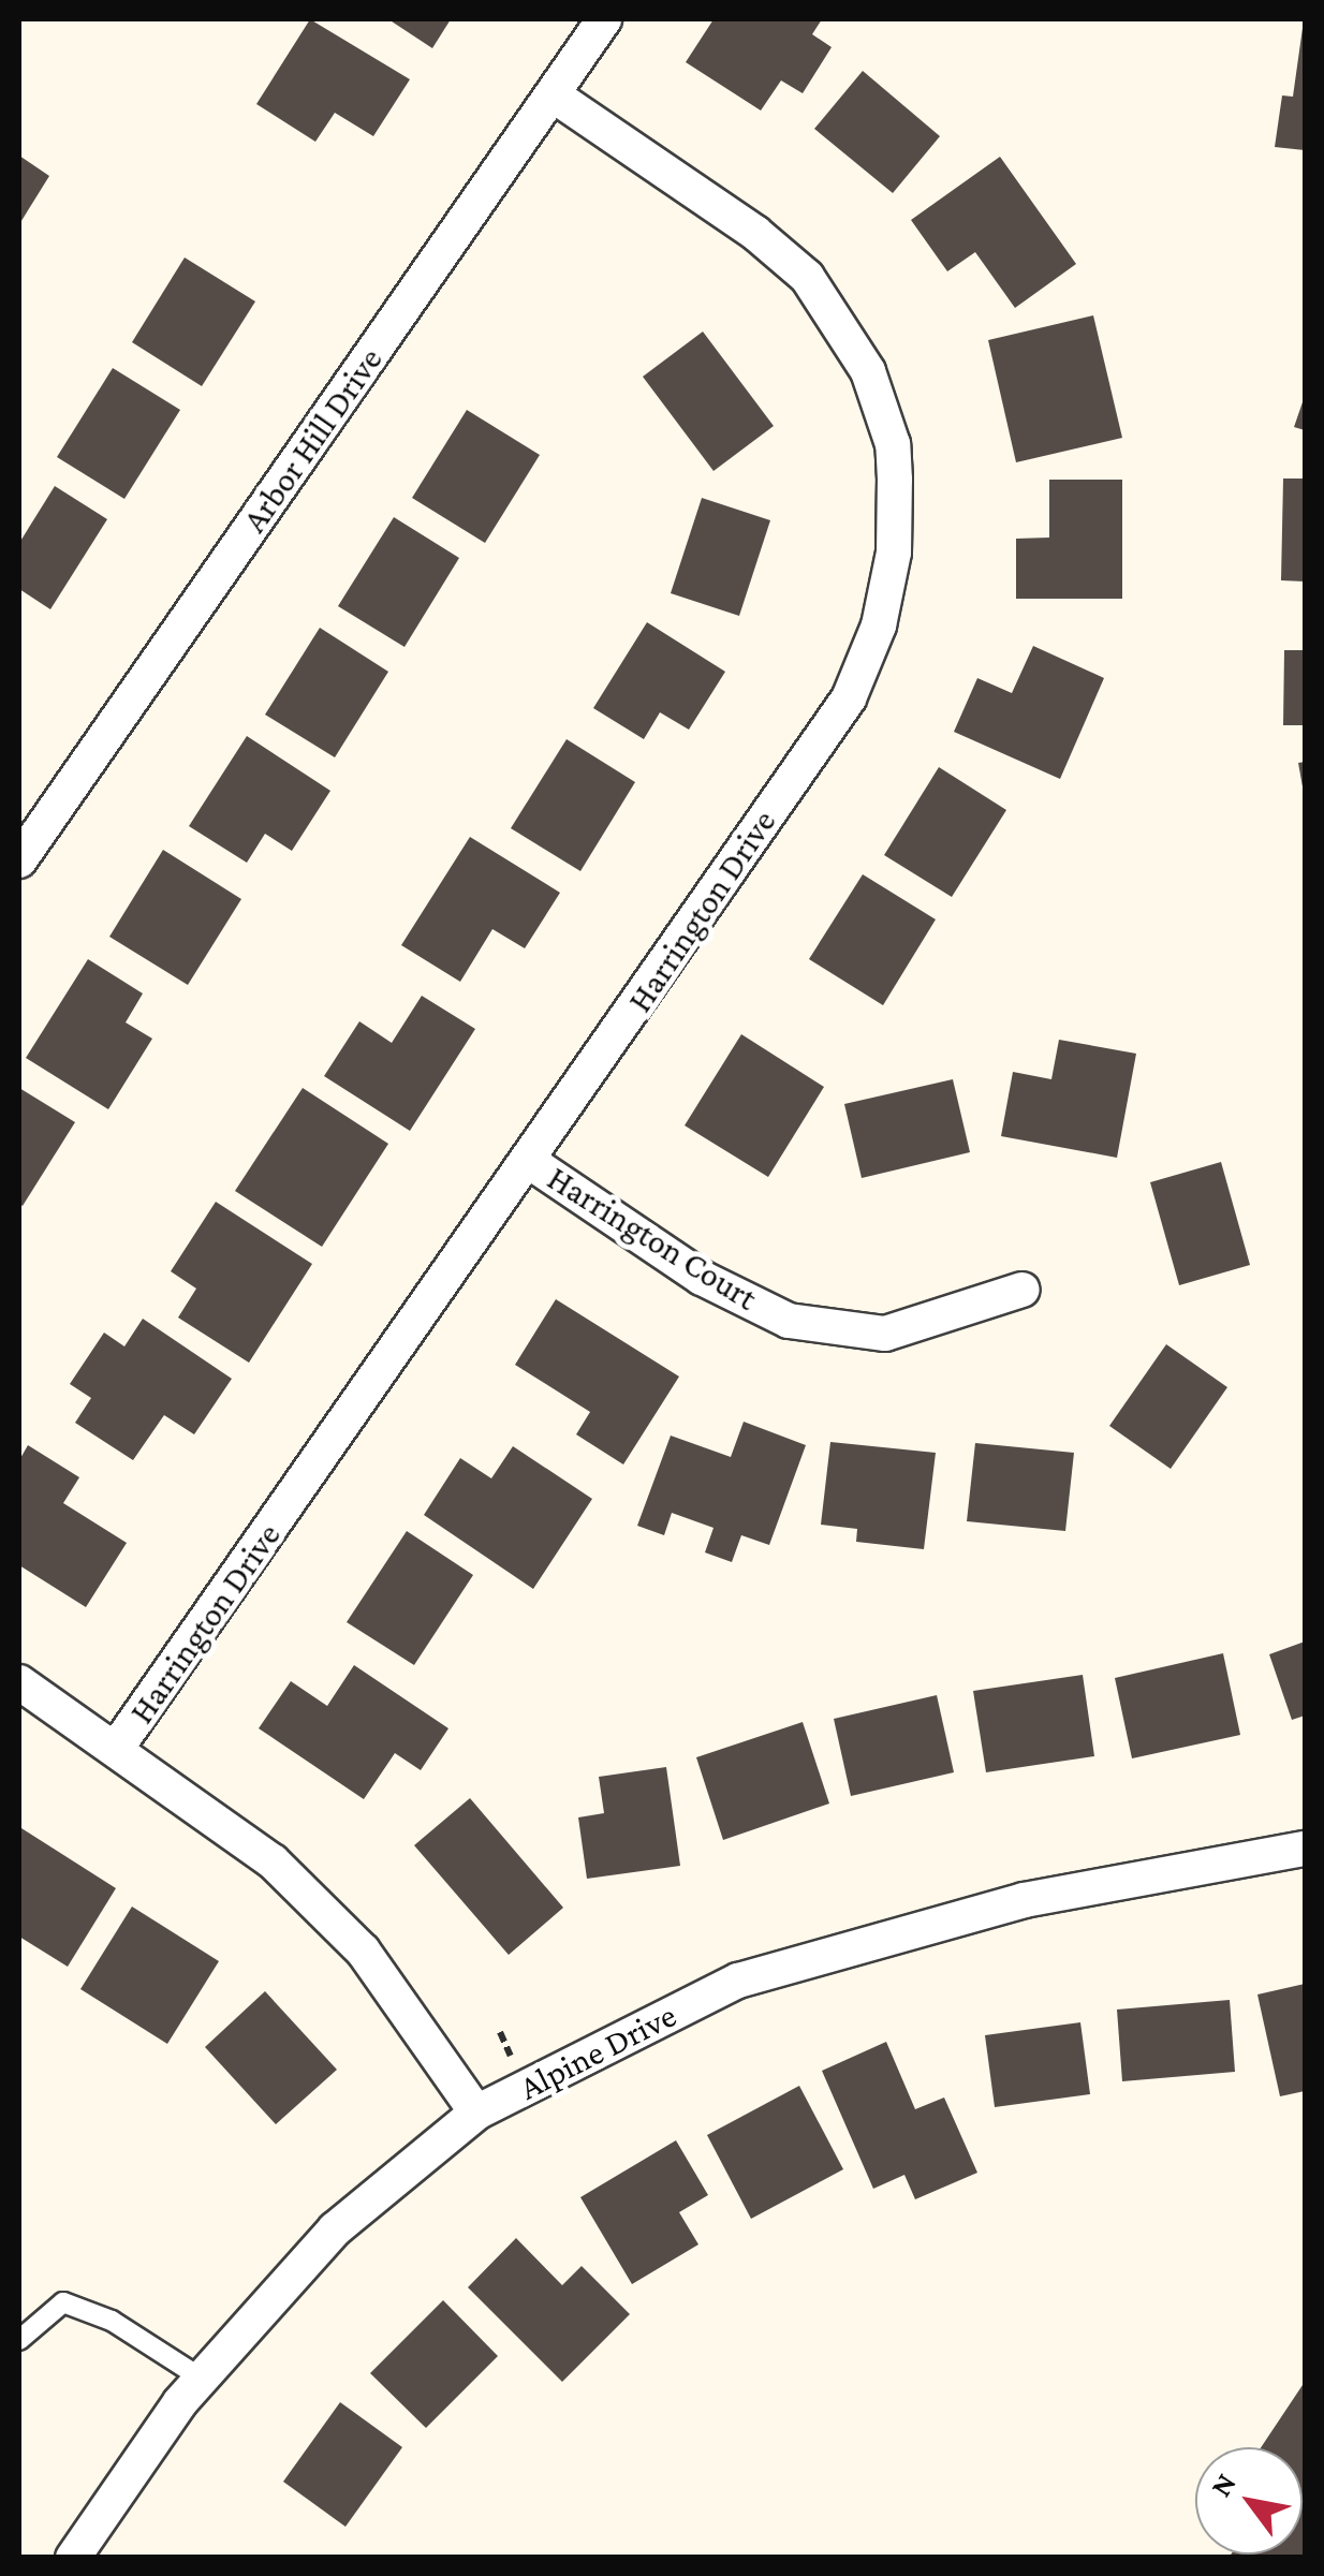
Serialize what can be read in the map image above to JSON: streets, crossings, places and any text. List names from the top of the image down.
{
  "streets": {
    "street": [
      "Arbor Hill Drive",
      "Harrington Drive",
      "Harrington Court",
      "Alpine Drive"
    ]
  },
  "crossings": [
    ["Arbor Hill Drive", "Harrington Drive"],
    ["Harrington Drive", "Harrington Court"]
  ],
  "north": "top left"
}
